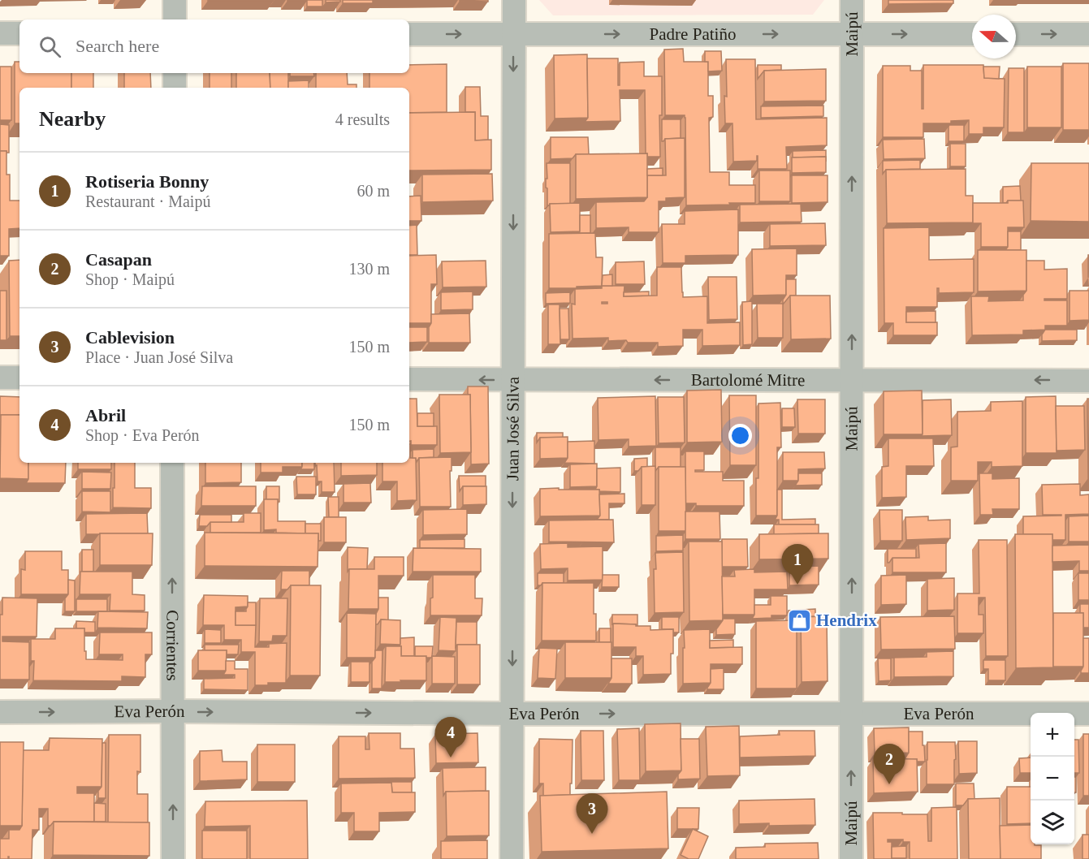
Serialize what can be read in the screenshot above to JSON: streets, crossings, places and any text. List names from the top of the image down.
{
  "streets": {
    "street": [
      "Padre Patiño",
      "Maipú",
      "Bartolomé Mitre",
      "Juan José Silva",
      "Corrientes",
      "Eva Perón"
    ]
  },
  "crossings": [
    ["Padre Patiño", "Maipú"],
    ["Padre Patiño", "Juan José Silva"],
    ["Maipú", "Bartolomé Mitre"],
    ["Maipú", "Eva Perón"],
    ["Bartolomé Mitre", "Juan José Silva"],
    ["Juan José Silva", "Eva Perón"],
    ["Corrientes", "Eva Perón"]
  ],
  "one_way": [
    "Padre Patiño",
    "Maipú",
    "Bartolomé Mitre",
    "Juan José Silva",
    "Corrientes",
    "Eva Perón"
  ],
  "places": {
    "shop": ["Hendrix"]
  },
  "north": "left",
  "page": {
    "search": "Search here",
    "heading": ["Nearby", "4 results"],
    "list": [
      {
        "mark": "1",
        "name": "Rotiseria Bonny",
        "note": "Restaurant · Maipú",
        "value": "60 m"
      },
      {
        "mark": "2",
        "name": "Casapan",
        "note": "Shop · Maipú",
        "value": "130 m"
      },
      {
        "mark": "3",
        "name": "Cablevision",
        "note": "Place · Juan José Silva",
        "value": "150 m"
      },
      {
        "mark": "4",
        "name": "Abril",
        "note": "Shop · Eva Perón",
        "value": "150 m"
      }
    ],
    "pins": [
      "1",
      "4",
      "2",
      "3"
    ],
    "map_buttons": ["+", "−"]
  }
}
